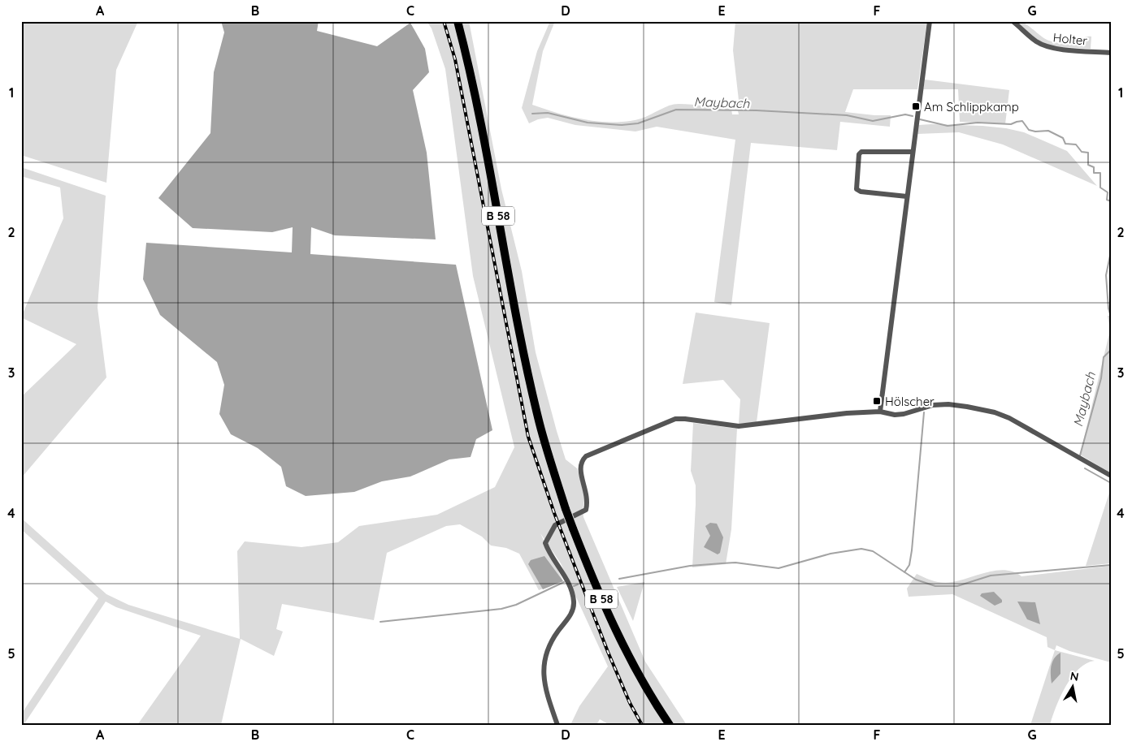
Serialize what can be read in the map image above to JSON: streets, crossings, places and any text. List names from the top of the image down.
{
  "streets": {
    "main road": ["B 58"],
    "street": ["Holter"]
  },
  "water": ["Maybach"],
  "places": {
    "transit": ["Am Schlippkamp", "Hölscher"]
  },
  "north": "top",
  "grid": {
    "columns": [
      "A",
      "B",
      "C",
      "D",
      "E",
      "F",
      "G"
    ],
    "rows": [
      "1",
      "2",
      "3",
      "4",
      "5"
    ]
  }
}
